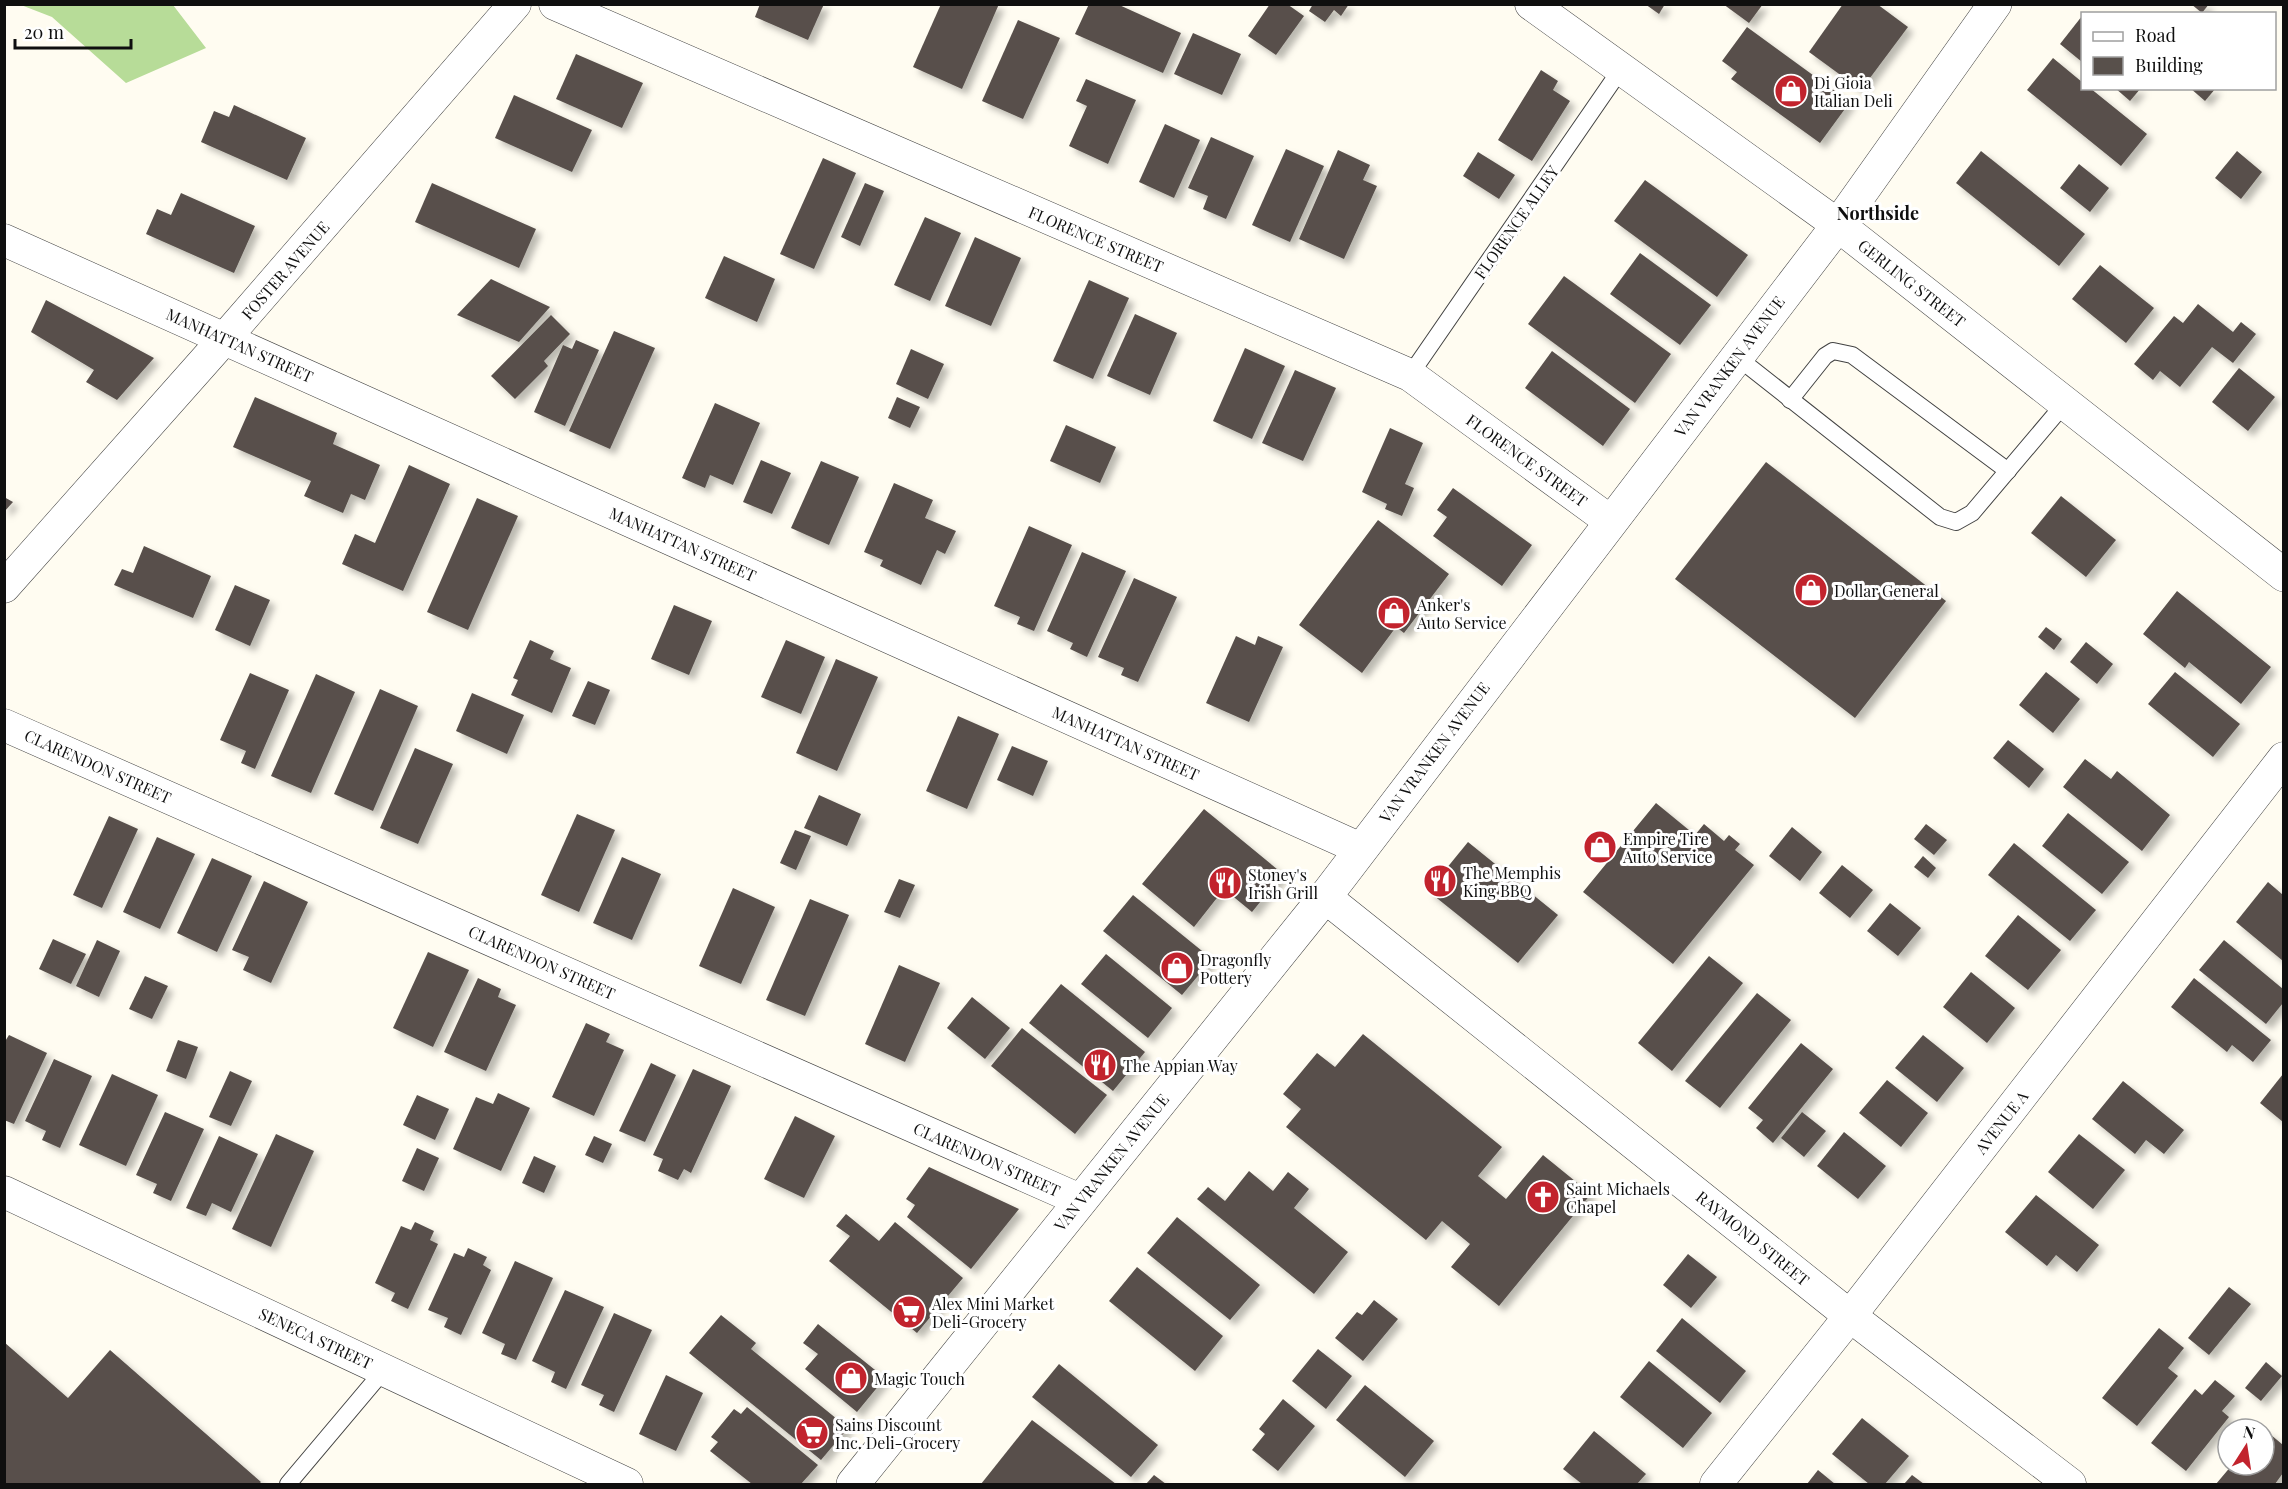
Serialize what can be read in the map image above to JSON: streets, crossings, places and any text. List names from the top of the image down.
{
  "streets": {
    "street": [
      "FLORENCE STREET",
      "FOSTER AVENUE",
      "GERLING STREET",
      "MANHATTAN STREET",
      "VAN VRANKEN AVENUE",
      "CLARENDON STREET",
      "AVENUE A",
      "RAYMOND STREET",
      "SENECA STREET"
    ],
    "lane": ["FLORENCE ALLEY"]
  },
  "crossings": [
    ["FLORENCE ALLEY", "FLORENCE STREET"],
    ["FLORENCE ALLEY", "GERLING STREET"],
    ["FLORENCE STREET", "VAN VRANKEN AVENUE"],
    ["FOSTER AVENUE", "MANHATTAN STREET"],
    ["GERLING STREET", "VAN VRANKEN AVENUE"],
    ["MANHATTAN STREET", "VAN VRANKEN AVENUE"],
    ["VAN VRANKEN AVENUE", "CLARENDON STREET"],
    ["VAN VRANKEN AVENUE", "RAYMOND STREET"],
    ["AVENUE A", "RAYMOND STREET"]
  ],
  "districts": ["Northside"],
  "places": {
    "shop": [
      "Di Gioia Italian Deli",
      "Dollar General",
      "Anker's Auto Service",
      "Empire Tire Auto Service",
      "Dragonfly Pottery",
      "Magic Touch"
    ],
    "restaurant": ["The Memphis King BBQ", "Stoney's Irish Grill", "The Appian Way"],
    "church": ["Saint Michaels Chapel"],
    "supermarket": ["Alex Mini Market Deli-Grocery", "Sains Discount Inc. Deli-Grocery"]
  },
  "legend": ["Road", "Building"],
  "scale_bar": "20 m",
  "north": "top"
}
